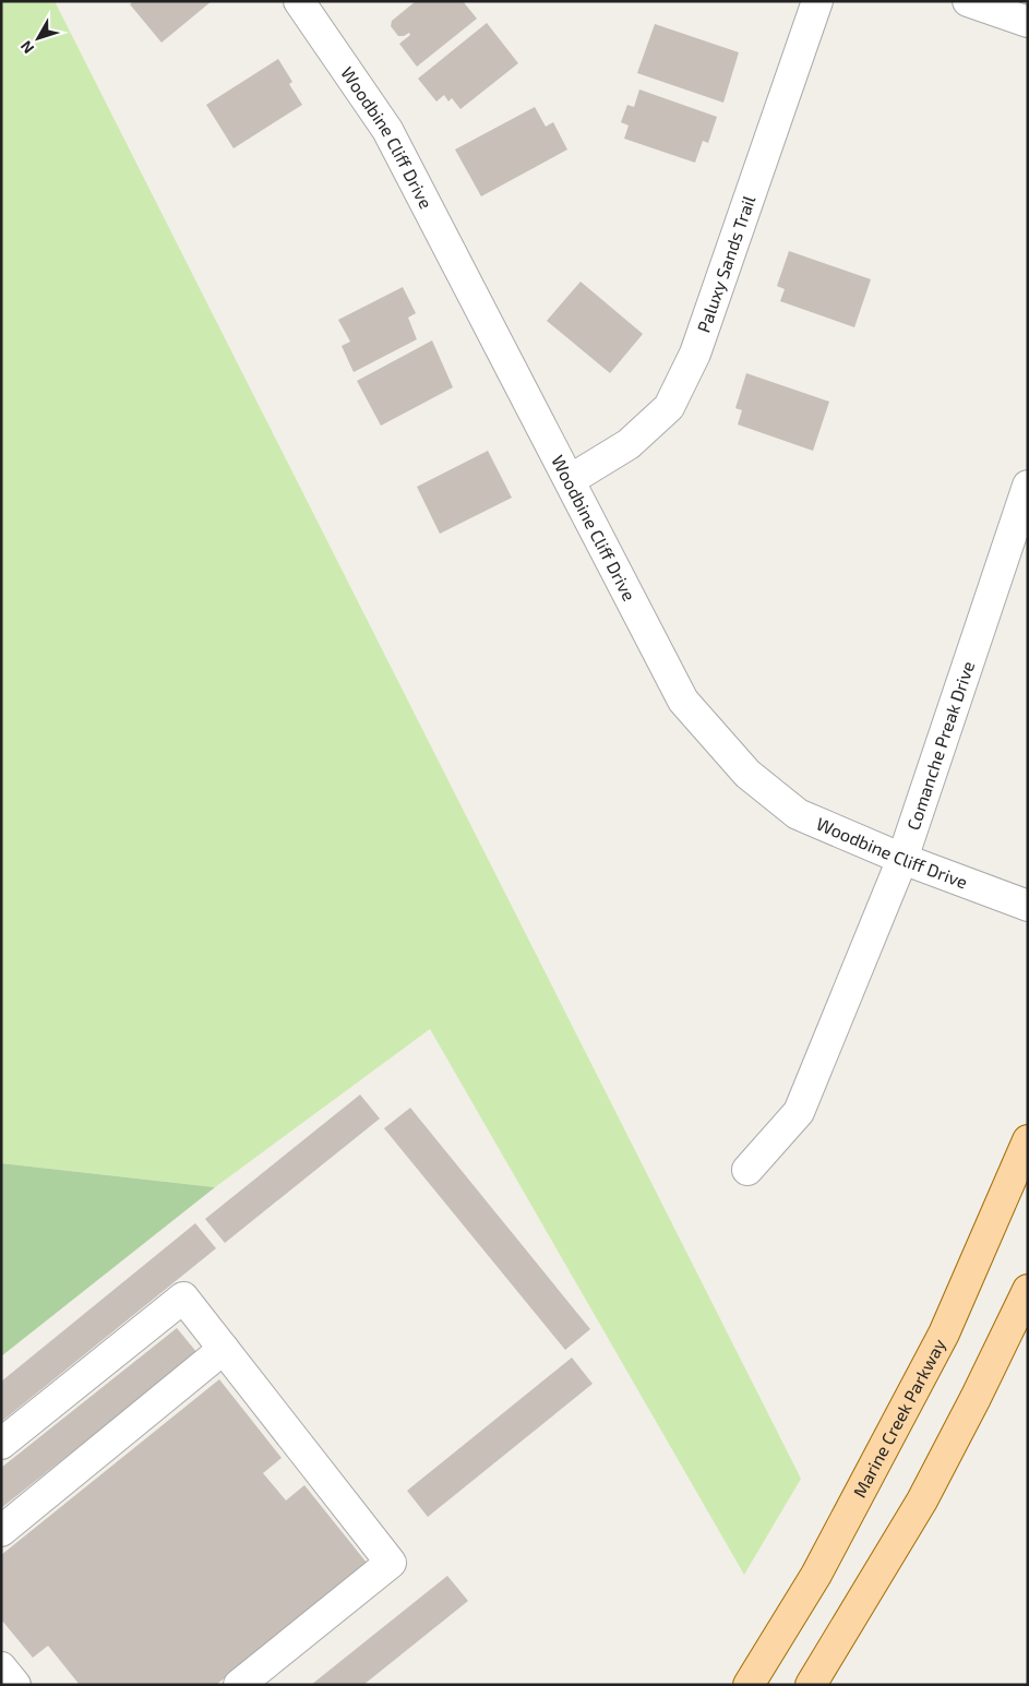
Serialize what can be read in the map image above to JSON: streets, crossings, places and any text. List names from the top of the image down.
{
  "streets": {
    "main road": ["Marine Creek Parkway"],
    "street": ["Woodbine Cliff Drive", "Paluxy Sands Trail", "Comanche Preak Drive"]
  },
  "crossings": [
    ["Woodbine Cliff Drive", "Paluxy Sands Trail"],
    ["Woodbine Cliff Drive", "Comanche Preak Drive"]
  ],
  "north": "bottom left"
}
